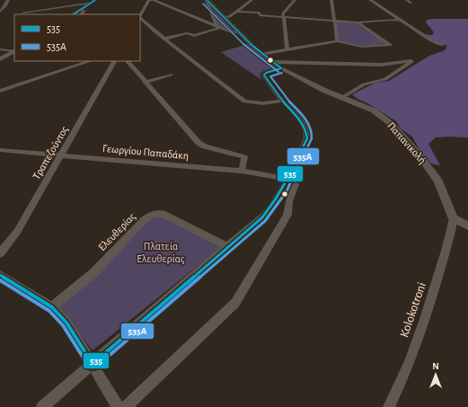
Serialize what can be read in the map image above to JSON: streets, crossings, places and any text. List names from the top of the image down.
{
  "streets": {
    "street": [
      "Παπανικολή",
      "Γεωργίου Παπαδάκη",
      "Τραπεζούντος",
      "Ελευθερίας",
      "Kolokotroni"
    ]
  },
  "crossings": [
    ["Παπανικολή", "Kolokotroni"],
    ["Γεωργίου Παπαδάκη", "Τραπεζούντος"]
  ],
  "parks": ["Πλατεία Ελευθερίας"],
  "lines": ["transit line 535", "transit line 535A"],
  "legend": ["535", "535A"],
  "north": "top"
}
